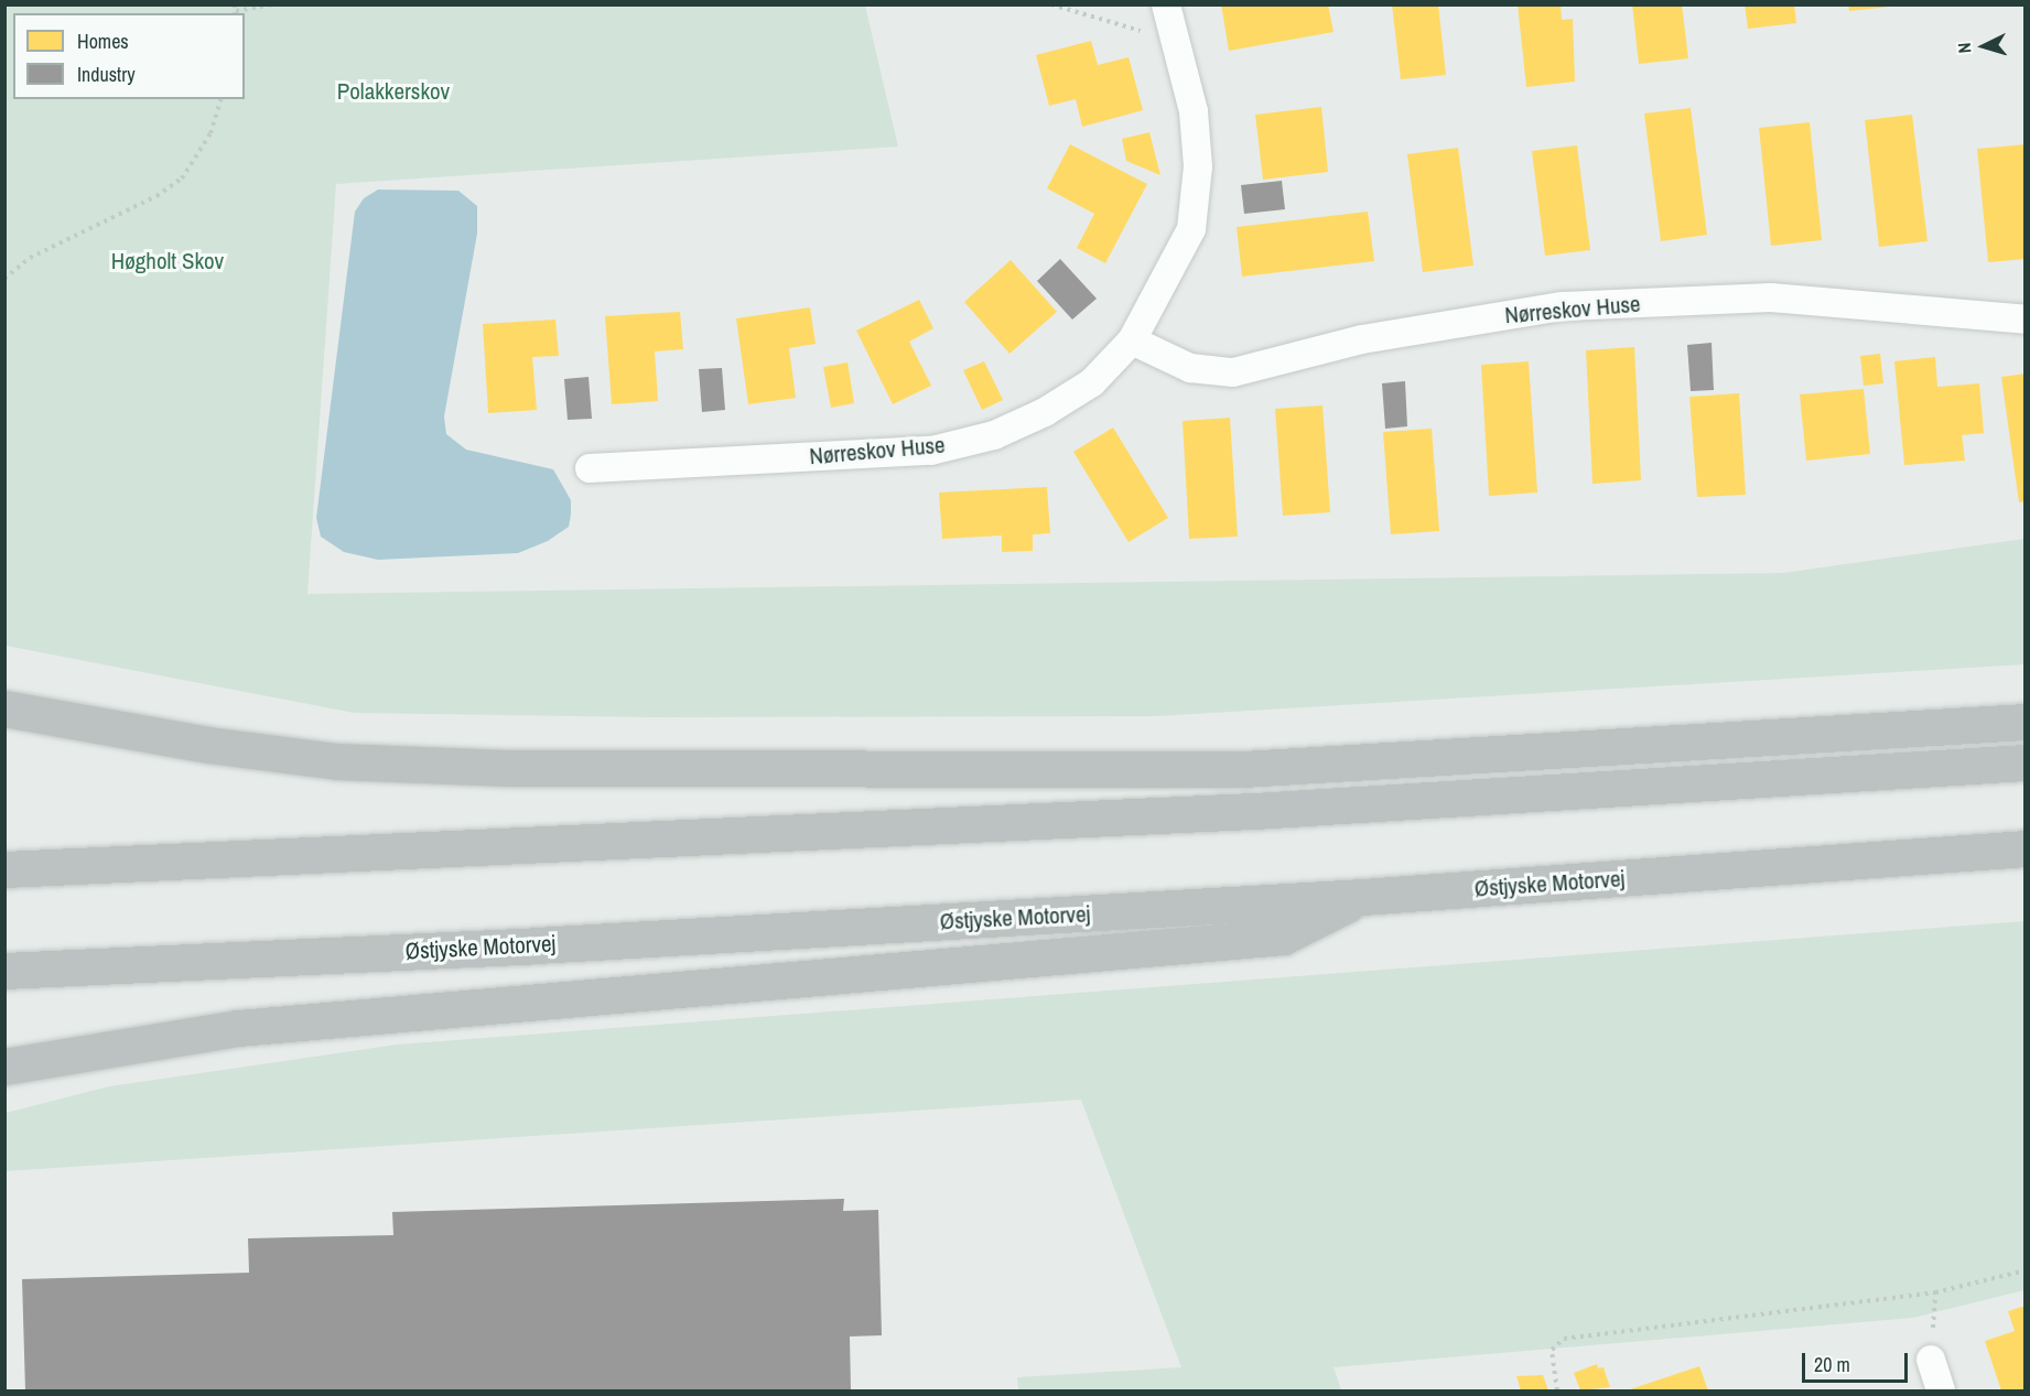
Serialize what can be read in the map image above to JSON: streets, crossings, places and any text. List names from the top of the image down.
{
  "streets": {
    "highway": ["Østjyske Motorvej"],
    "street": ["Nørreskov Huse"]
  },
  "parks": ["Polakkerskov", "Høgholt Skov"],
  "legend": ["Homes", "Industry"],
  "scale_bar": "20 m",
  "north": "left"
}
